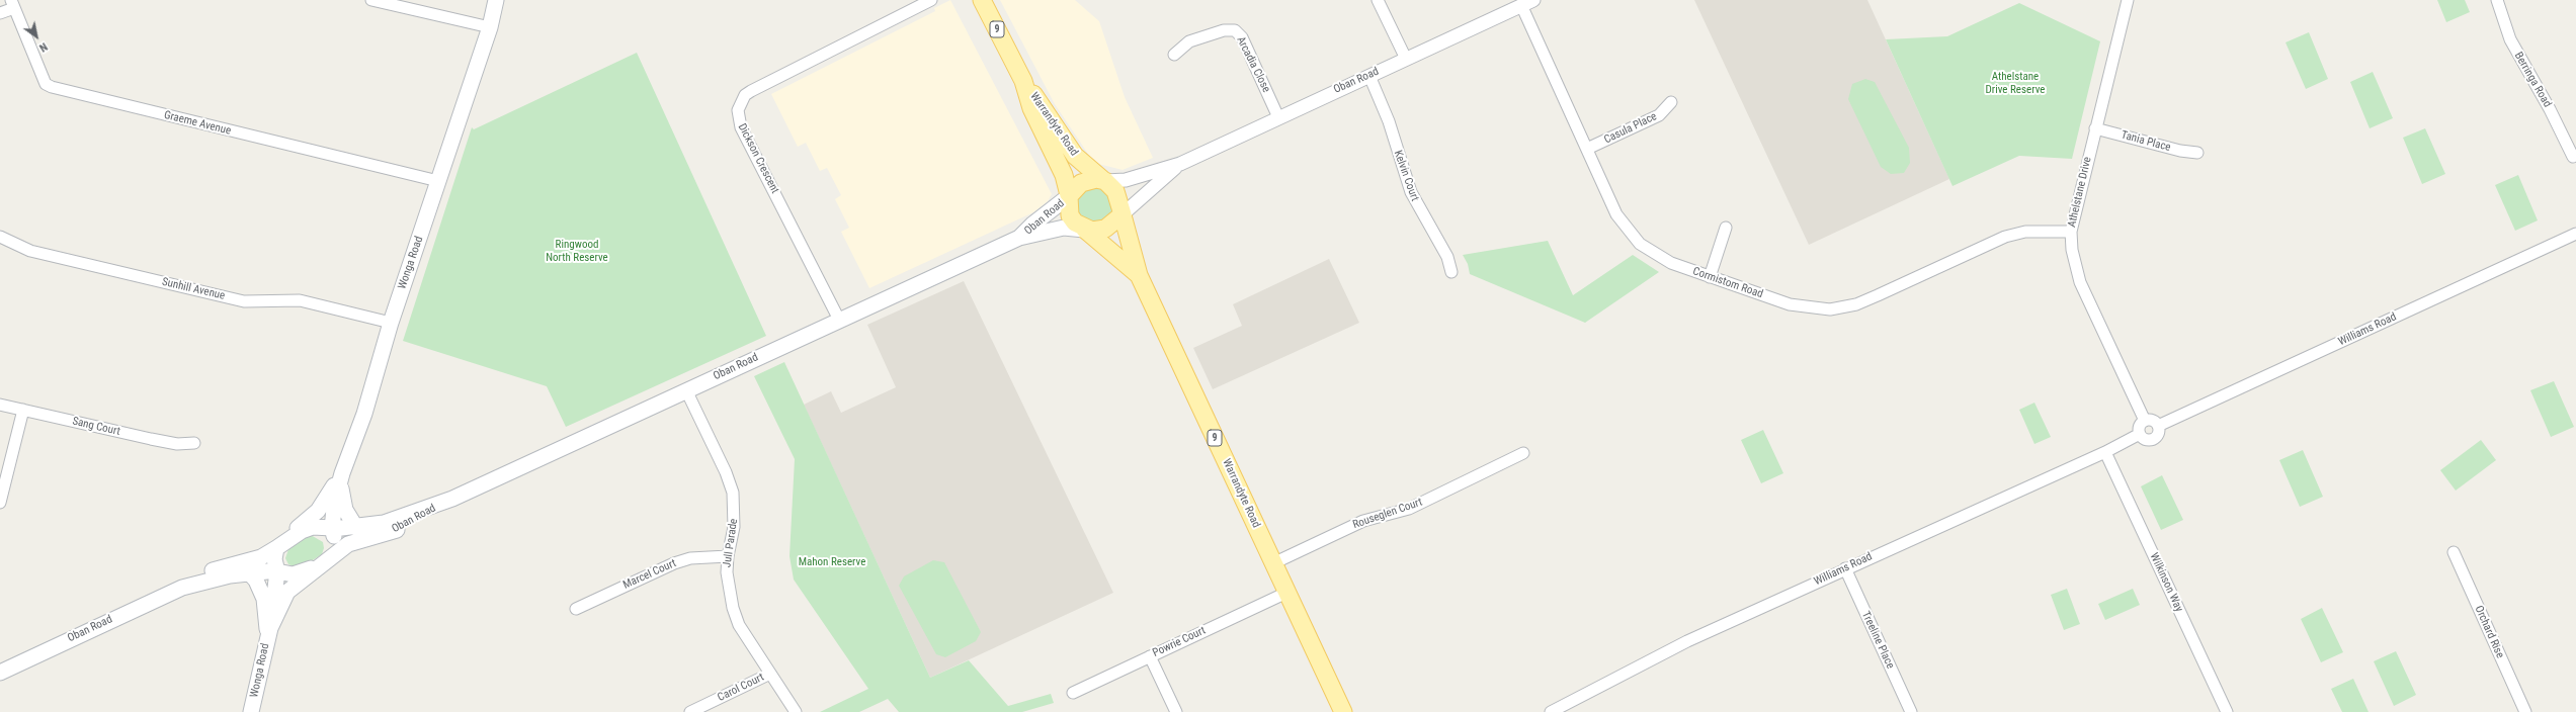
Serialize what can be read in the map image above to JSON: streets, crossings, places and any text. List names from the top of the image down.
{
  "streets": {
    "main road": [
      "9",
      "Oban Road",
      "Warrandyte Road",
      "Wonga Road"
    ],
    "street": [
      "Arcadia Close",
      "Berringa Road",
      "Graeme Avenue",
      "Casula Place",
      "Tania Place",
      "Dickson Crescent",
      "Kelvin Court",
      "Athelstane Drive",
      "Cormistom Road",
      "Sunhill Avenue",
      "Williams Road",
      "Sang Court",
      "Rouseglen Court",
      "Jull Parade",
      "Marcel Court",
      "Wilkinson Way",
      "Orchard Rise",
      "Treeline Place",
      "Powrie Court",
      "Carol Court"
    ]
  },
  "crossings": [
    ["9", "Oban Road"],
    ["9", "Warrandyte Road"],
    ["Arcadia Close", "Oban Road"],
    ["Oban Road", "Warrandyte Road"],
    ["Oban Road", "Dickson Crescent"],
    ["Oban Road", "Kelvin Court"],
    ["Oban Road", "Wonga Road"],
    ["Oban Road", "Cormistom Road"],
    ["Oban Road", "Jull Parade"],
    ["Graeme Avenue", "Wonga Road"],
    ["Warrandyte Road", "Rouseglen Court"],
    ["Warrandyte Road", "Powrie Court"],
    ["Casula Place", "Cormistom Road"],
    ["Tania Place", "Athelstane Drive"],
    ["Athelstane Drive", "Cormistom Road"],
    ["Athelstane Drive", "Williams Road"],
    ["Wonga Road", "Sunhill Avenue"],
    ["Williams Road", "Wilkinson Way"],
    ["Williams Road", "Treeline Place"],
    ["Jull Parade", "Marcel Court"],
    ["Jull Parade", "Carol Court"]
  ],
  "parks": ["Athelstane Drive Reserve", "Ringwood North Reserve", "Mahon Reserve"],
  "north": "bottom right"
}
